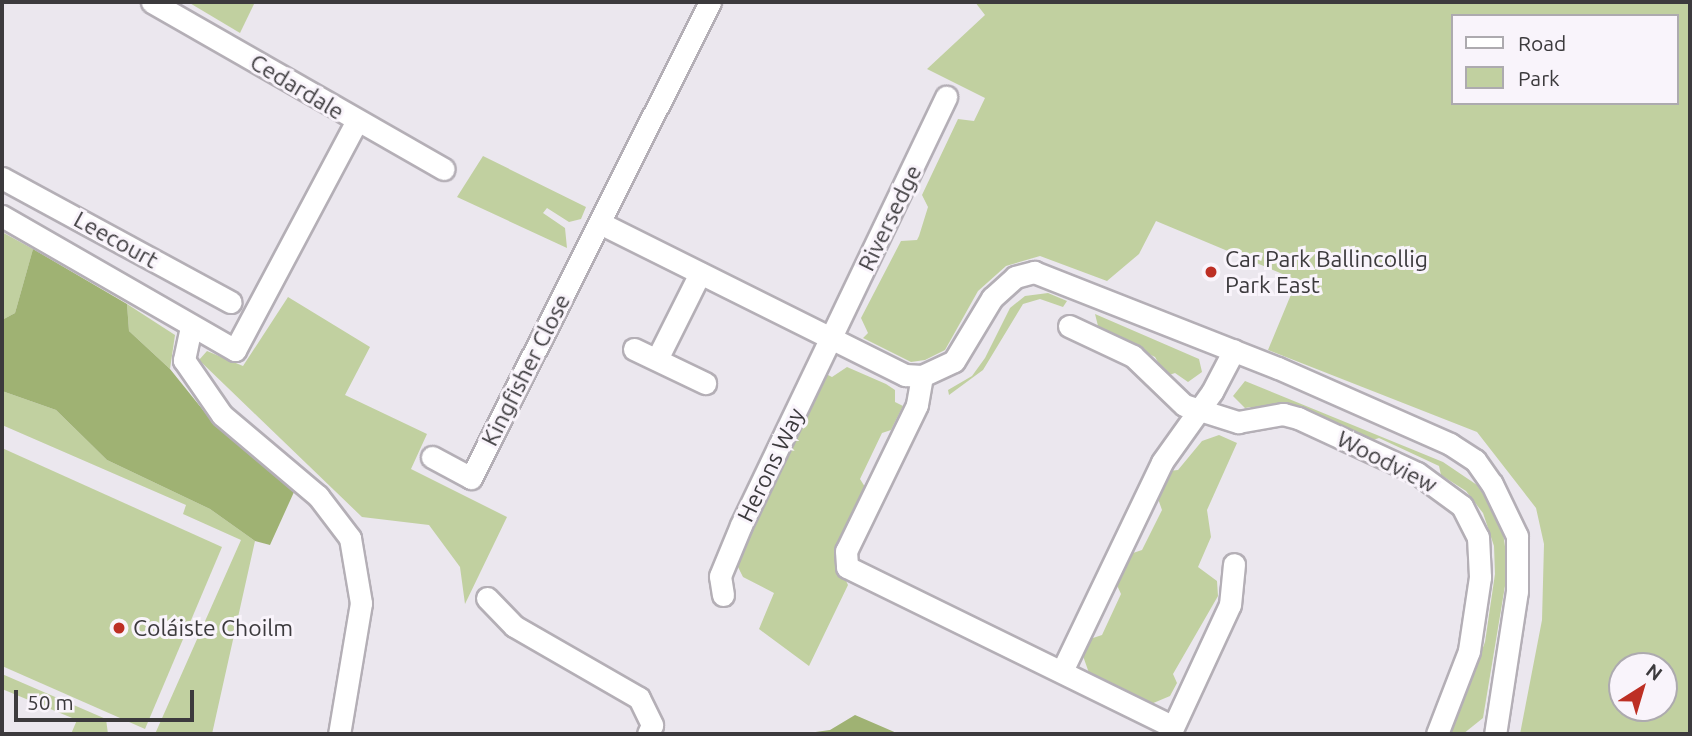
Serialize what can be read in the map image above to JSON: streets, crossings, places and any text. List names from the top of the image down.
{
  "streets": {
    "street": [
      "Cedardale",
      "Riversedge",
      "Leecourt",
      "Kingfisher Close",
      "Woodview",
      "Herons Way"
    ]
  },
  "crossings": [
    ["Riversedge", "Herons Way"]
  ],
  "places": ["Car Park Ballincollig Park East", "Coláiste Choilm"],
  "legend": ["Road", "Park"],
  "scale_bar": "50 m",
  "north": "top right"
}
